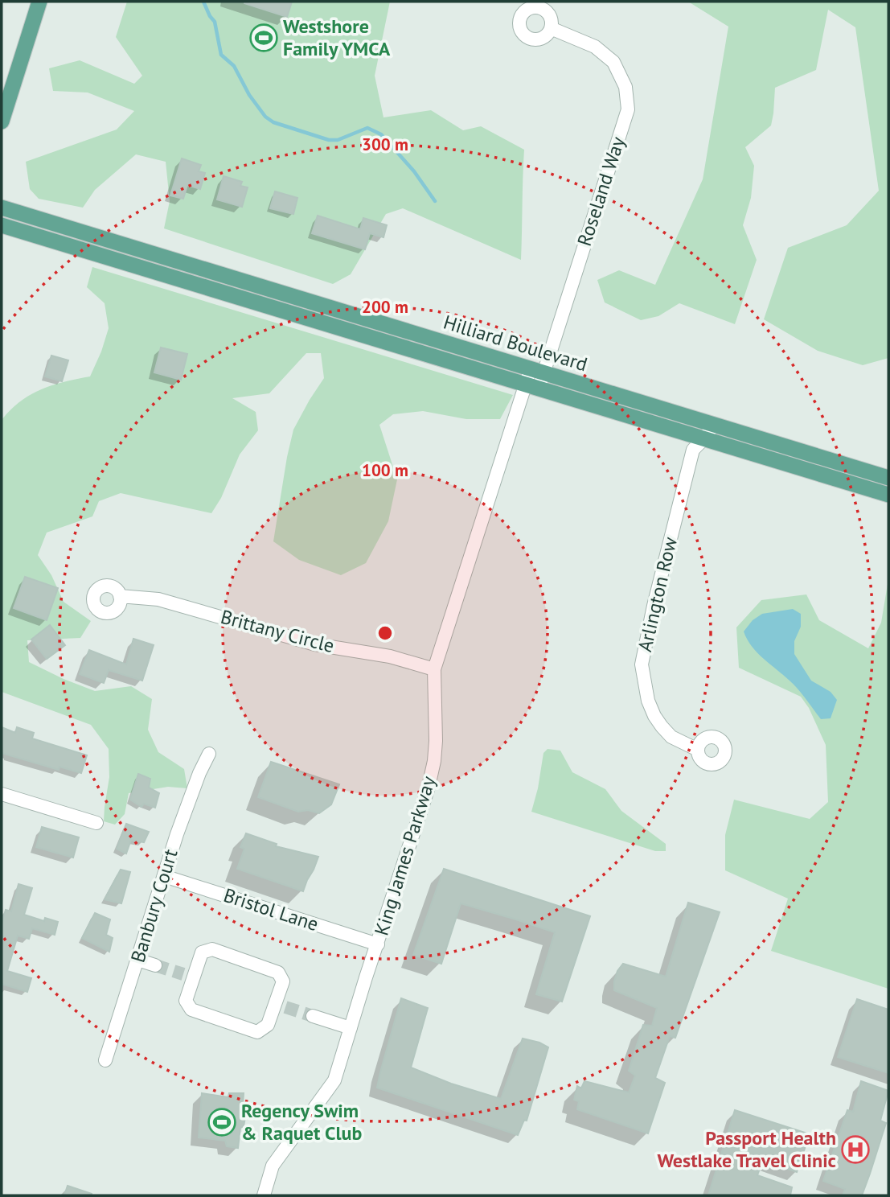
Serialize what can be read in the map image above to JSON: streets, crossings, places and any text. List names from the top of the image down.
{
  "streets": {
    "main road": ["Hilliard Boulevard"],
    "street": [
      "Roseland Way",
      "Arlington Row",
      "Brittany Circle",
      "King James Parkway",
      "Banbury Court",
      "Bristol Lane"
    ]
  },
  "crossings": [
    ["Roseland Way", "Hilliard Boulevard"],
    ["Roseland Way", "King James Parkway"],
    ["Hilliard Boulevard", "Arlington Row"],
    ["Hilliard Boulevard", "King James Parkway"],
    ["Brittany Circle", "King James Parkway"],
    ["King James Parkway", "Bristol Lane"],
    ["Banbury Court", "Bristol Lane"]
  ],
  "places": {
    "sports": ["Westshore Family YMCA", "Regency Swim & Raquet Club"],
    "hospital": ["Passport Health Westlake Travel Clinic"]
  },
  "rings": ["300 m", "200 m", "100 m"]
}
